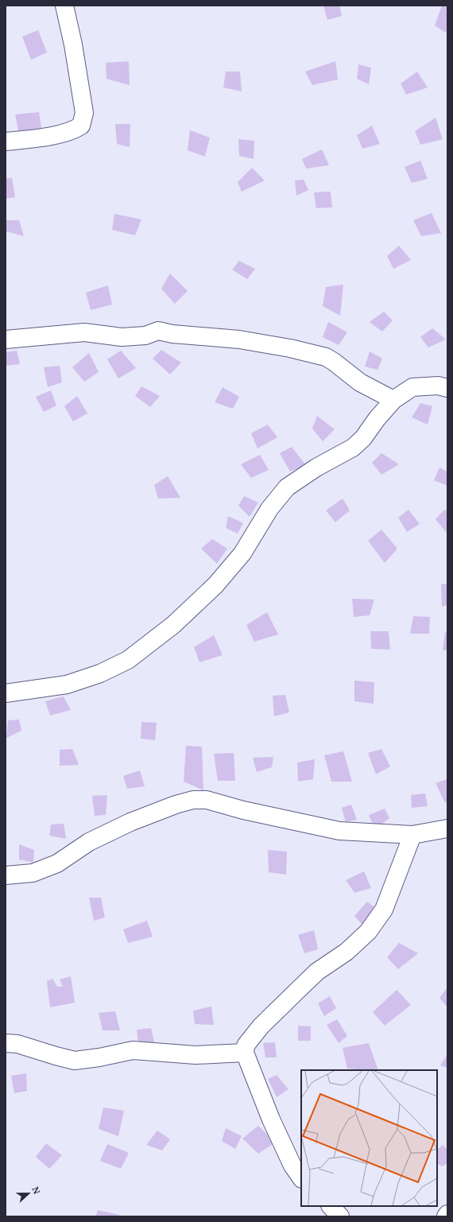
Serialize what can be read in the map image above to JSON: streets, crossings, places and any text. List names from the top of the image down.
{
  "north": "right"
}
